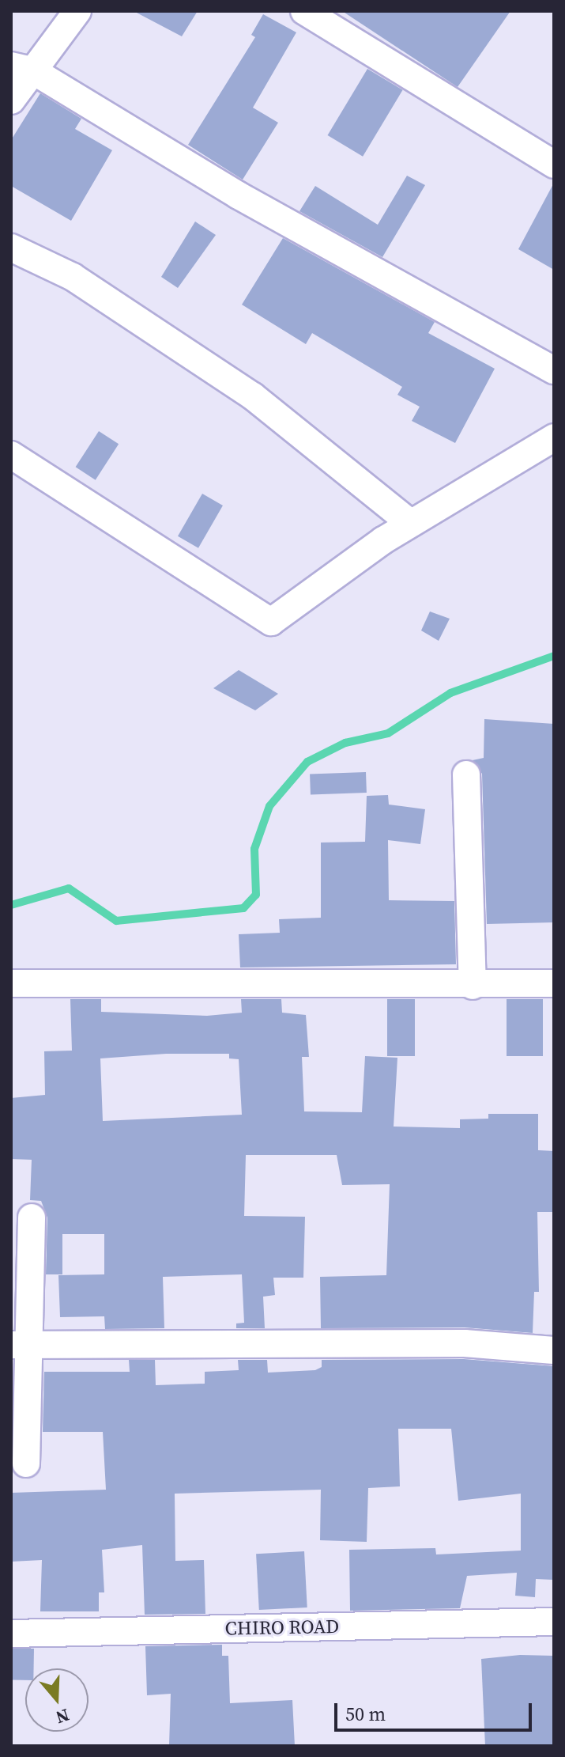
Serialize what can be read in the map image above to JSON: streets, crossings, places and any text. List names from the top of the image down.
{
  "streets": {
    "street": ["CHIRO ROAD"]
  },
  "scale_bar": "50 m",
  "north": "bottom"
}
